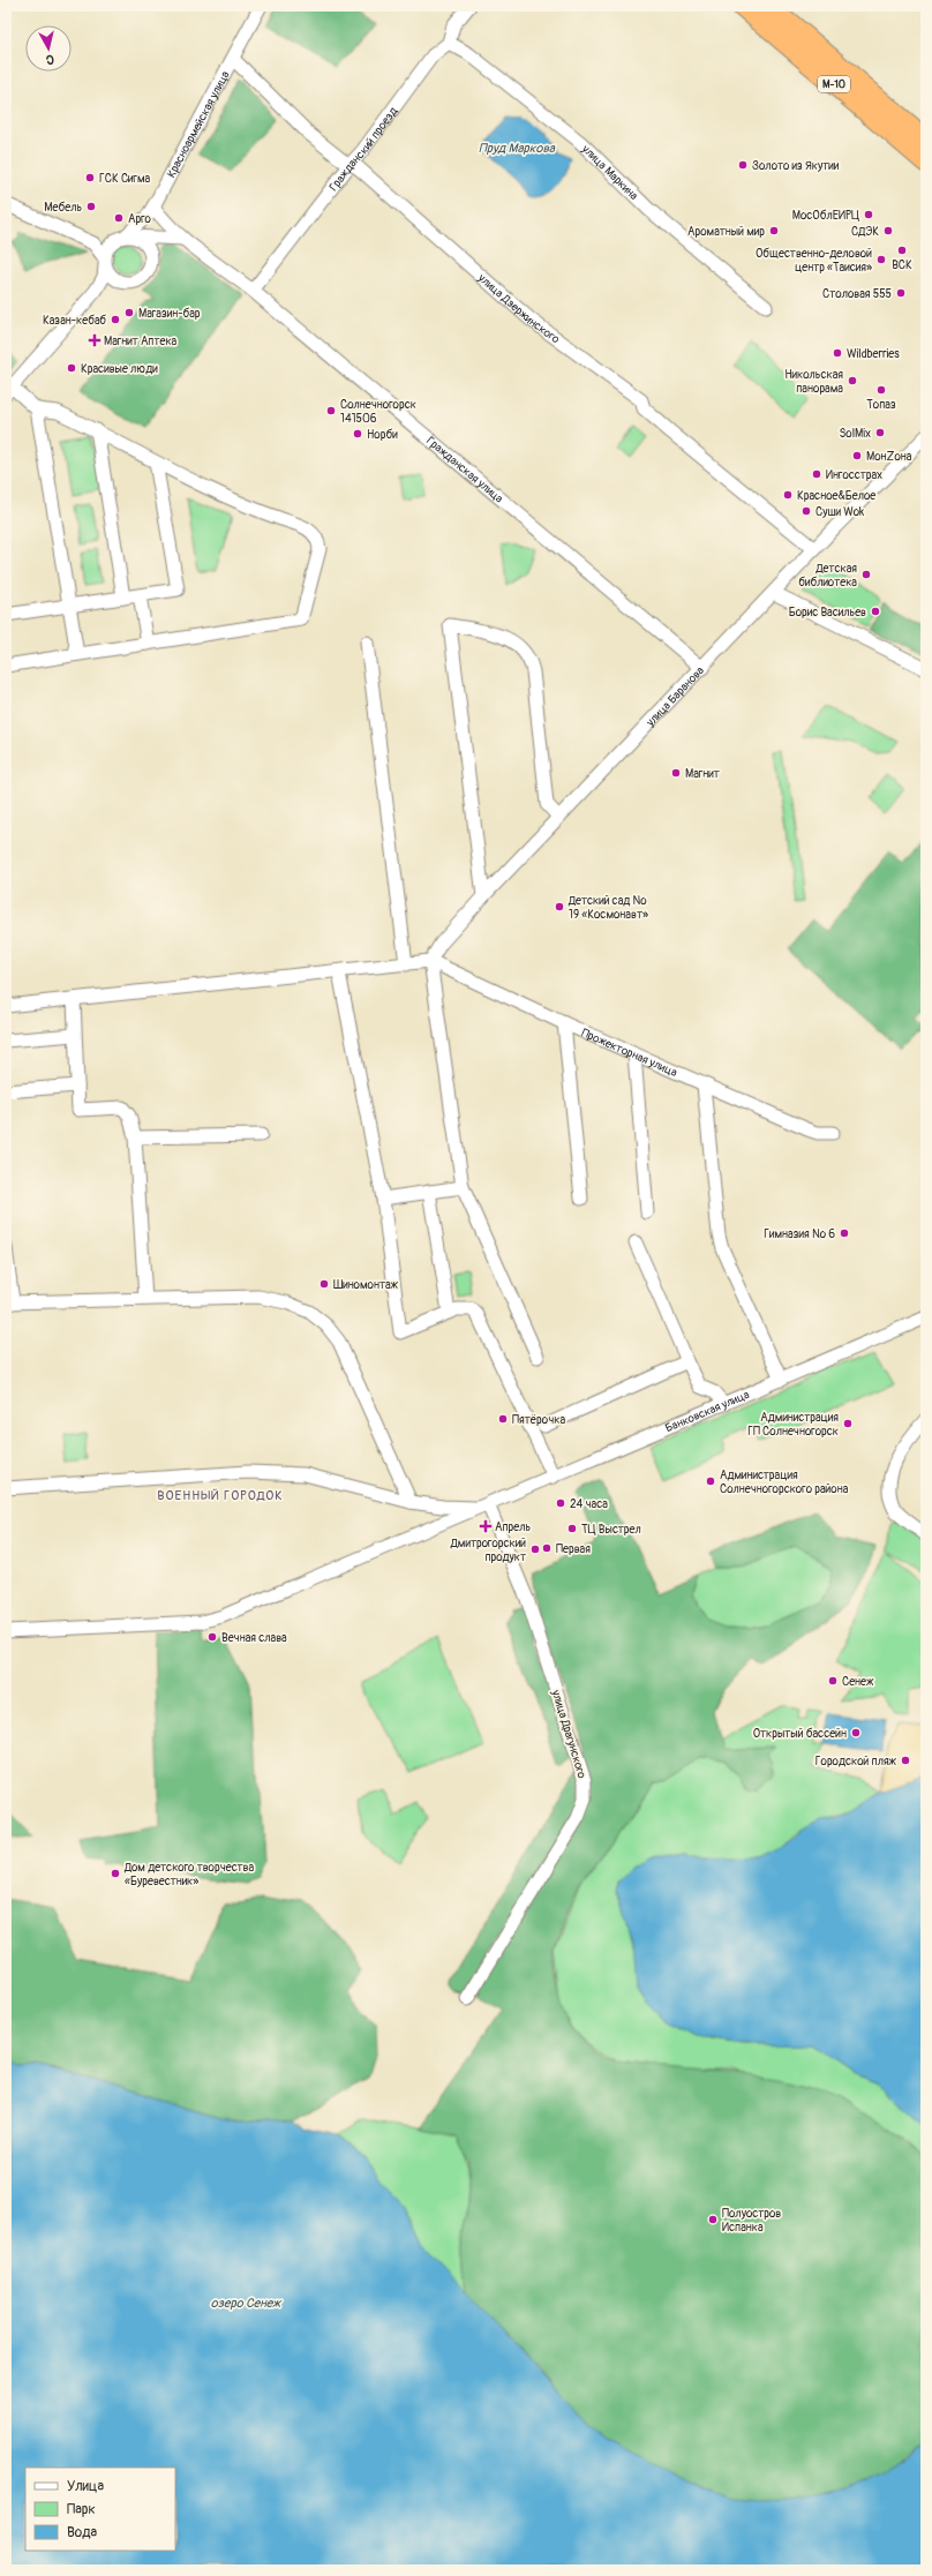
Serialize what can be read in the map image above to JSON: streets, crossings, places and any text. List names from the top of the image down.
{
  "streets": {
    "highway": ["М-10"],
    "street": [
      "Красноармейская улица",
      "Гражданский проезд",
      "улица Маркина",
      "улица Дзержинского",
      "Гражданская улица",
      "улица Баранова",
      "Прожекторная улица",
      "Банковская улица",
      "улица Драгунского"
    ]
  },
  "crossings": [
    ["Красноармейская улица", "улица Дзержинского"],
    ["Красноармейская улица", "Гражданская улица"],
    ["Гражданский проезд", "улица Маркина"],
    ["Гражданский проезд", "улица Дзержинского"],
    ["Гражданский проезд", "Гражданская улица"],
    ["улица Дзержинского", "улица Баранова"],
    ["Гражданская улица", "улица Баранова"],
    ["улица Баранова", "Прожекторная улица"],
    ["Банковская улица", "улица Драгунского"]
  ],
  "districts": ["ВОЕННЫЙ ГОРОДОК"],
  "water": ["Пруд Маркова", "озеро Сенеж"],
  "places": {
    "other": [
      "Золото из Якутии",
      "ГСК Сигма",
      "Мебель",
      "МосОблЕИРЦ",
      "Арго",
      "Ароматный мир",
      "СДЭК",
      "ВСК",
      "Общественно-деловой центр «Таисия»",
      "Столовая 555",
      "Магазин-бар",
      "Казан-кебаб",
      "Wildberries",
      "Красивые люди",
      "Никольская панорама",
      "Топаз",
      "Солнечногорск 141506",
      "SolMix",
      "Норби",
      "МонZона",
      "Ингосстрах",
      "Красное&Белое",
      "Суши Wok",
      "Детская библиотека",
      "Борис Васильев",
      "Магнит",
      "Детский сад № 19 «Космонавт»",
      "Гимназия № 6",
      "Шиномонтаж",
      "Пятёрочка",
      "Администрация ГП Солнечногорск",
      "Администрация Солнечногорского района",
      "24 часа",
      "ТЦ Выстрел",
      "Первая",
      "Дмитрогорский продукт",
      "Вечная слава",
      "Сенеж",
      "Открытый бассейн",
      "Городской пляж",
      "Дом детского творчества «Буревестник»",
      "Полуостров Испанка"
    ],
    "health": ["Магнит Аптека", "Апрель"]
  },
  "legend": ["Улица", "Парк", "Вода"],
  "north": "bottom"
}
